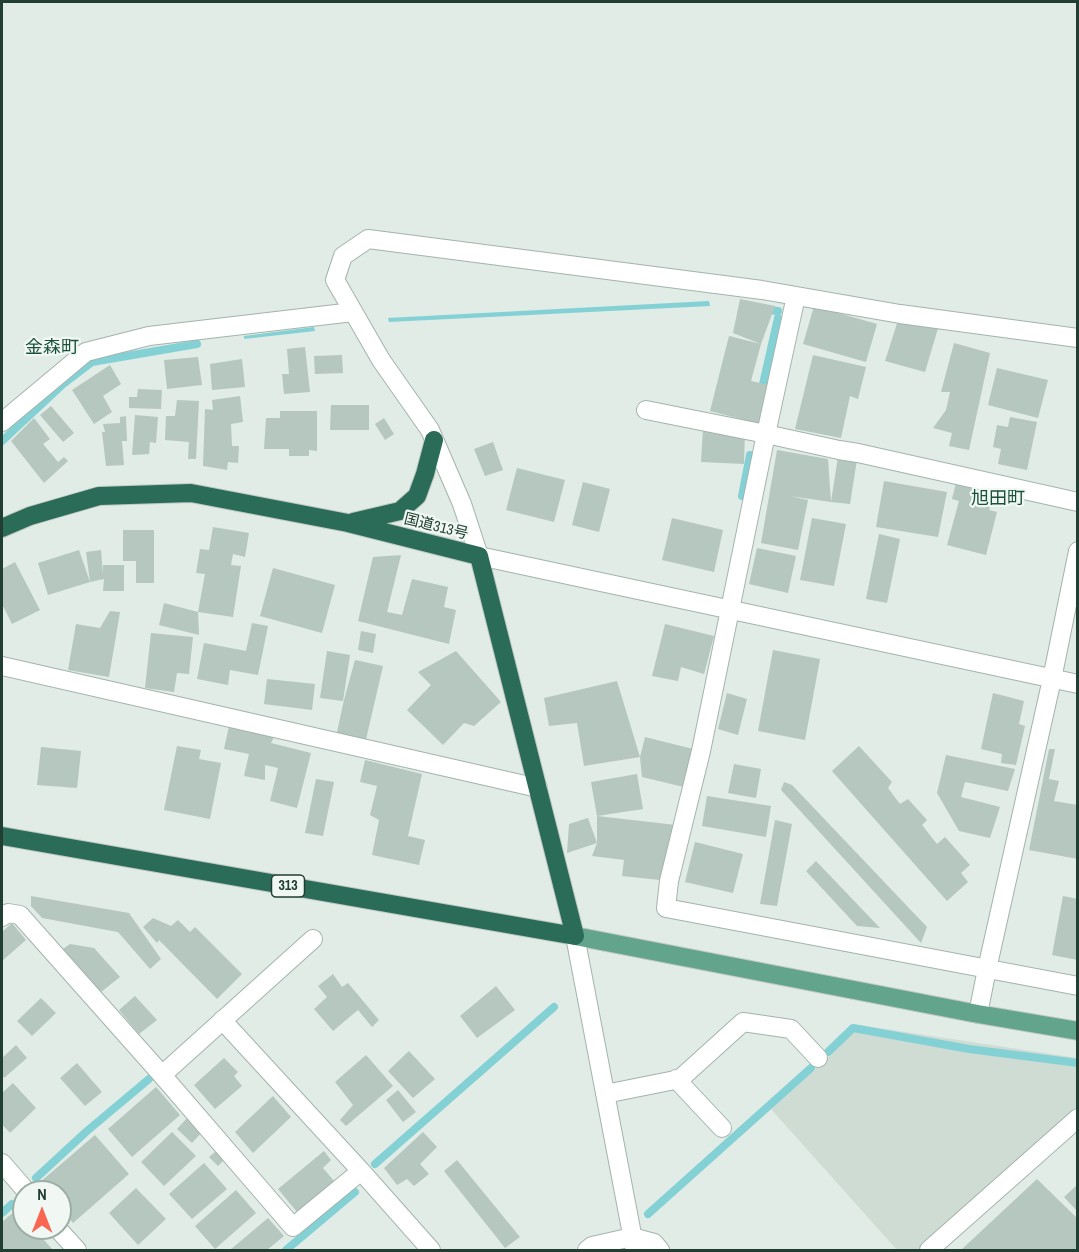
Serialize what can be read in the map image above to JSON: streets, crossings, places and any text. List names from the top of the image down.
{
  "streets": {
    "highway": ["国道313号", "313"]
  },
  "crossings": [
    ["国道313号", "313"]
  ],
  "districts": ["金森町", "旭田町"],
  "north": "top"
}
